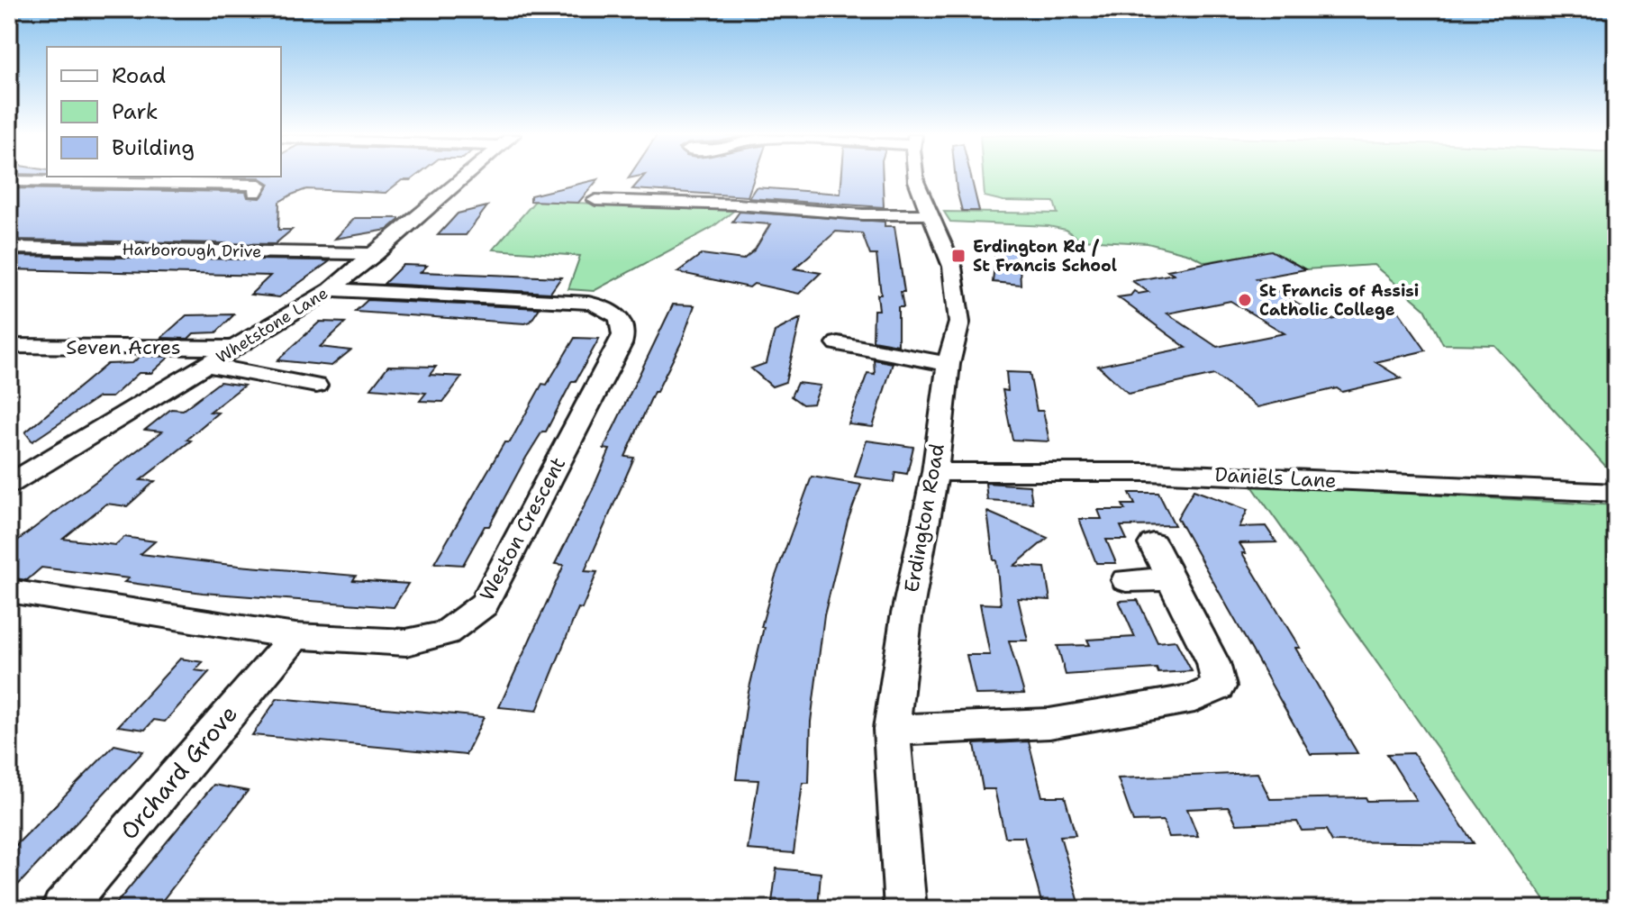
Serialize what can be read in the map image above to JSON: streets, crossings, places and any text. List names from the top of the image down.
{
  "streets": {
    "street": [
      "Harborough Drive",
      "Whetstone Lane",
      "Seven Acres",
      "Daniels Lane",
      "Erdington Road",
      "Weston Crescent",
      "Orchard Grove"
    ]
  },
  "crossings": [
    ["Harborough Drive", "Whetstone Lane"],
    ["Whetstone Lane", "Seven Acres"],
    ["Whetstone Lane", "Weston Crescent"],
    ["Daniels Lane", "Erdington Road"],
    ["Weston Crescent", "Orchard Grove"]
  ],
  "places": {
    "transit": ["Erdington Rd / St Francis School"],
    "other": ["St Francis of Assisi Catholic College"]
  },
  "legend": ["Road", "Park", "Building"]
}
